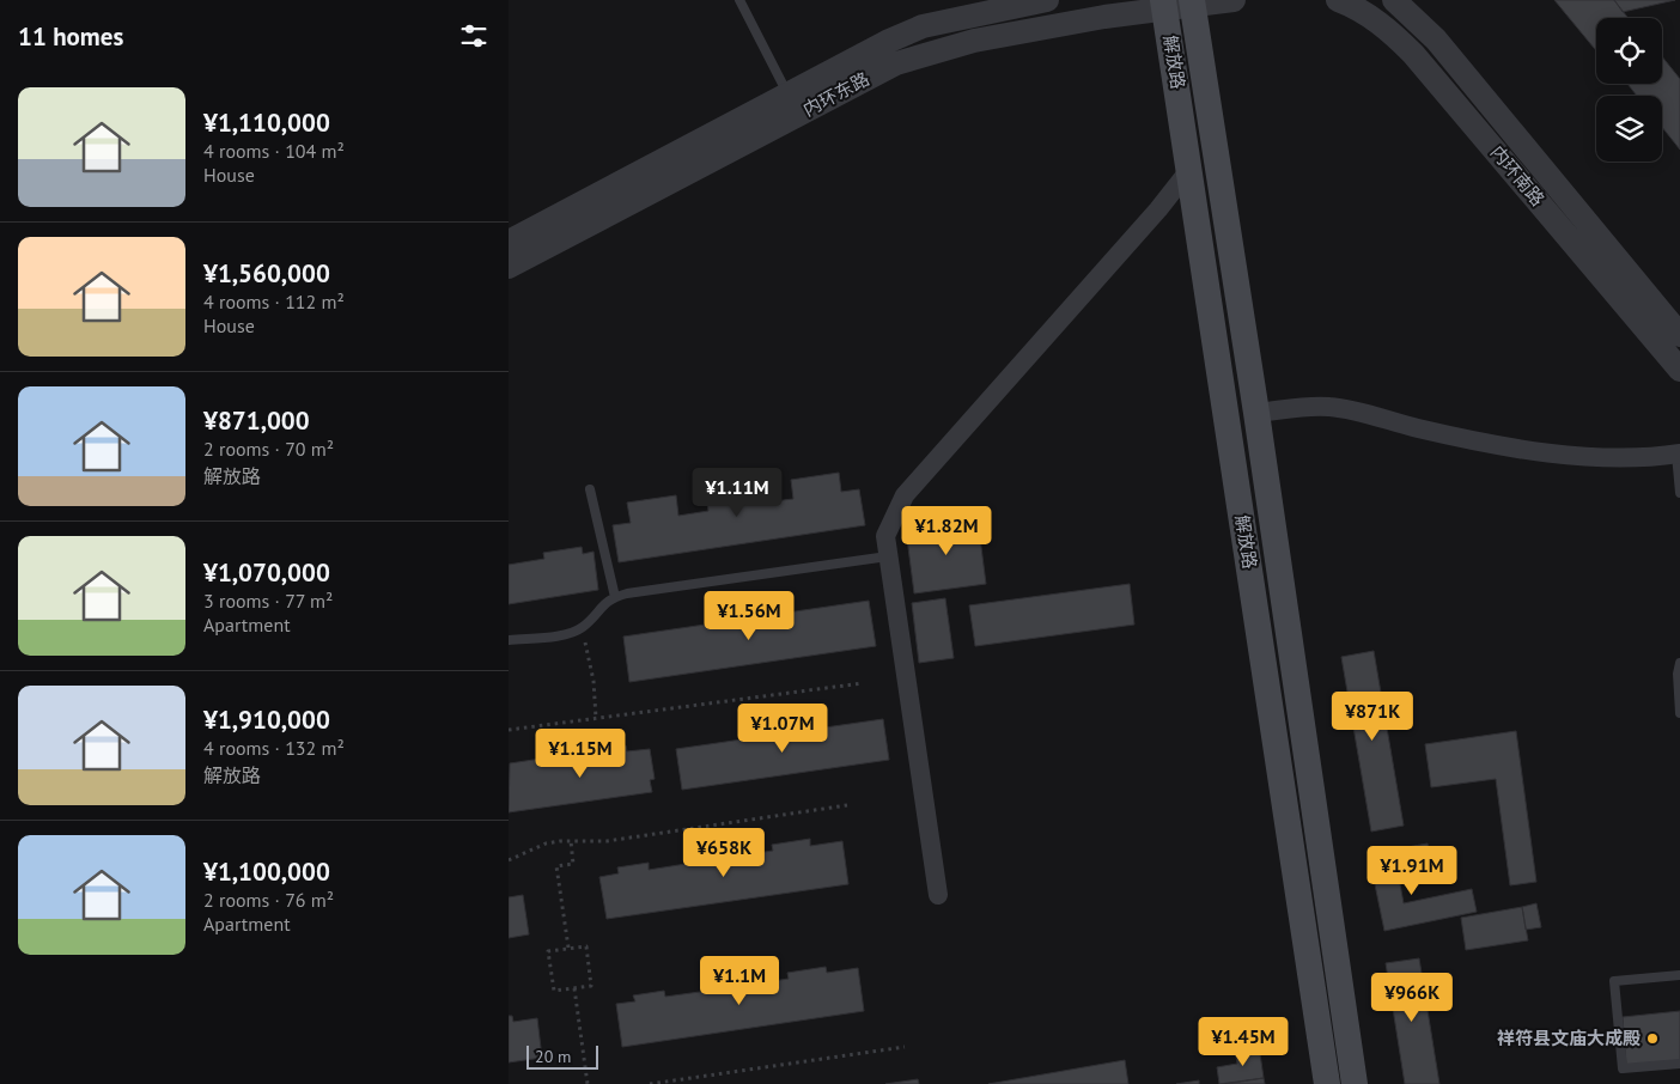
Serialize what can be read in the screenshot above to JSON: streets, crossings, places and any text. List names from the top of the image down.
{
  "streets": {
    "main road": ["解放路"],
    "street": ["内环东路", "内环南路"]
  },
  "crossings": [
    ["解放路", "内环东路"]
  ],
  "places": ["祥符县文庙大成殿"],
  "scale_bar": "20 m",
  "page": {
    "heading": "11 homes",
    "list": [
      {
        "name": "¥1,110,000",
        "note": "4 rooms · 104 m² · House"
      },
      {
        "name": "¥1,560,000",
        "note": "4 rooms · 112 m² · House"
      },
      {
        "name": "¥871,000",
        "note": "2 rooms · 70 m² · 解放路"
      },
      {
        "name": "¥1,070,000",
        "note": "3 rooms · 77 m² · Apartment"
      },
      {
        "name": "¥1,910,000",
        "note": "4 rooms · 132 m² · 解放路"
      },
      {
        "name": "¥1,100,000",
        "note": "2 rooms · 76 m² · Apartment"
      }
    ],
    "price": [
      "¥1.11M",
      "¥1.82M",
      "¥1.56M",
      "¥871K",
      "¥1.07M",
      "¥1.15M",
      "¥658K",
      "¥1.91M",
      "¥1.1M",
      "¥966K",
      "¥1.45M"
    ],
    "scale": "20 m"
  }
}
